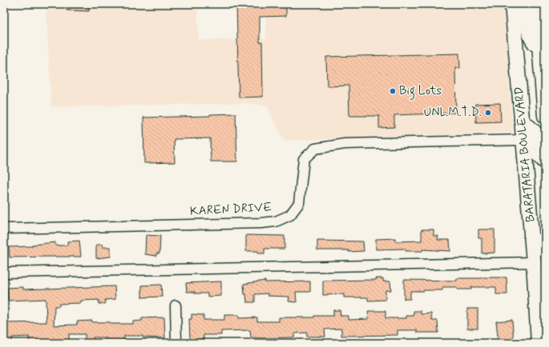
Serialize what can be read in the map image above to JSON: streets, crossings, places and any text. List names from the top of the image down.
{
  "streets": {
    "main road": ["BARATARIA BOULEVARD"],
    "street": ["KAREN DRIVE"]
  },
  "crossings": [
    ["BARATARIA BOULEVARD", "KAREN DRIVE"]
  ],
  "places": ["Big Lots", "UNL.M.T.D."]
}
